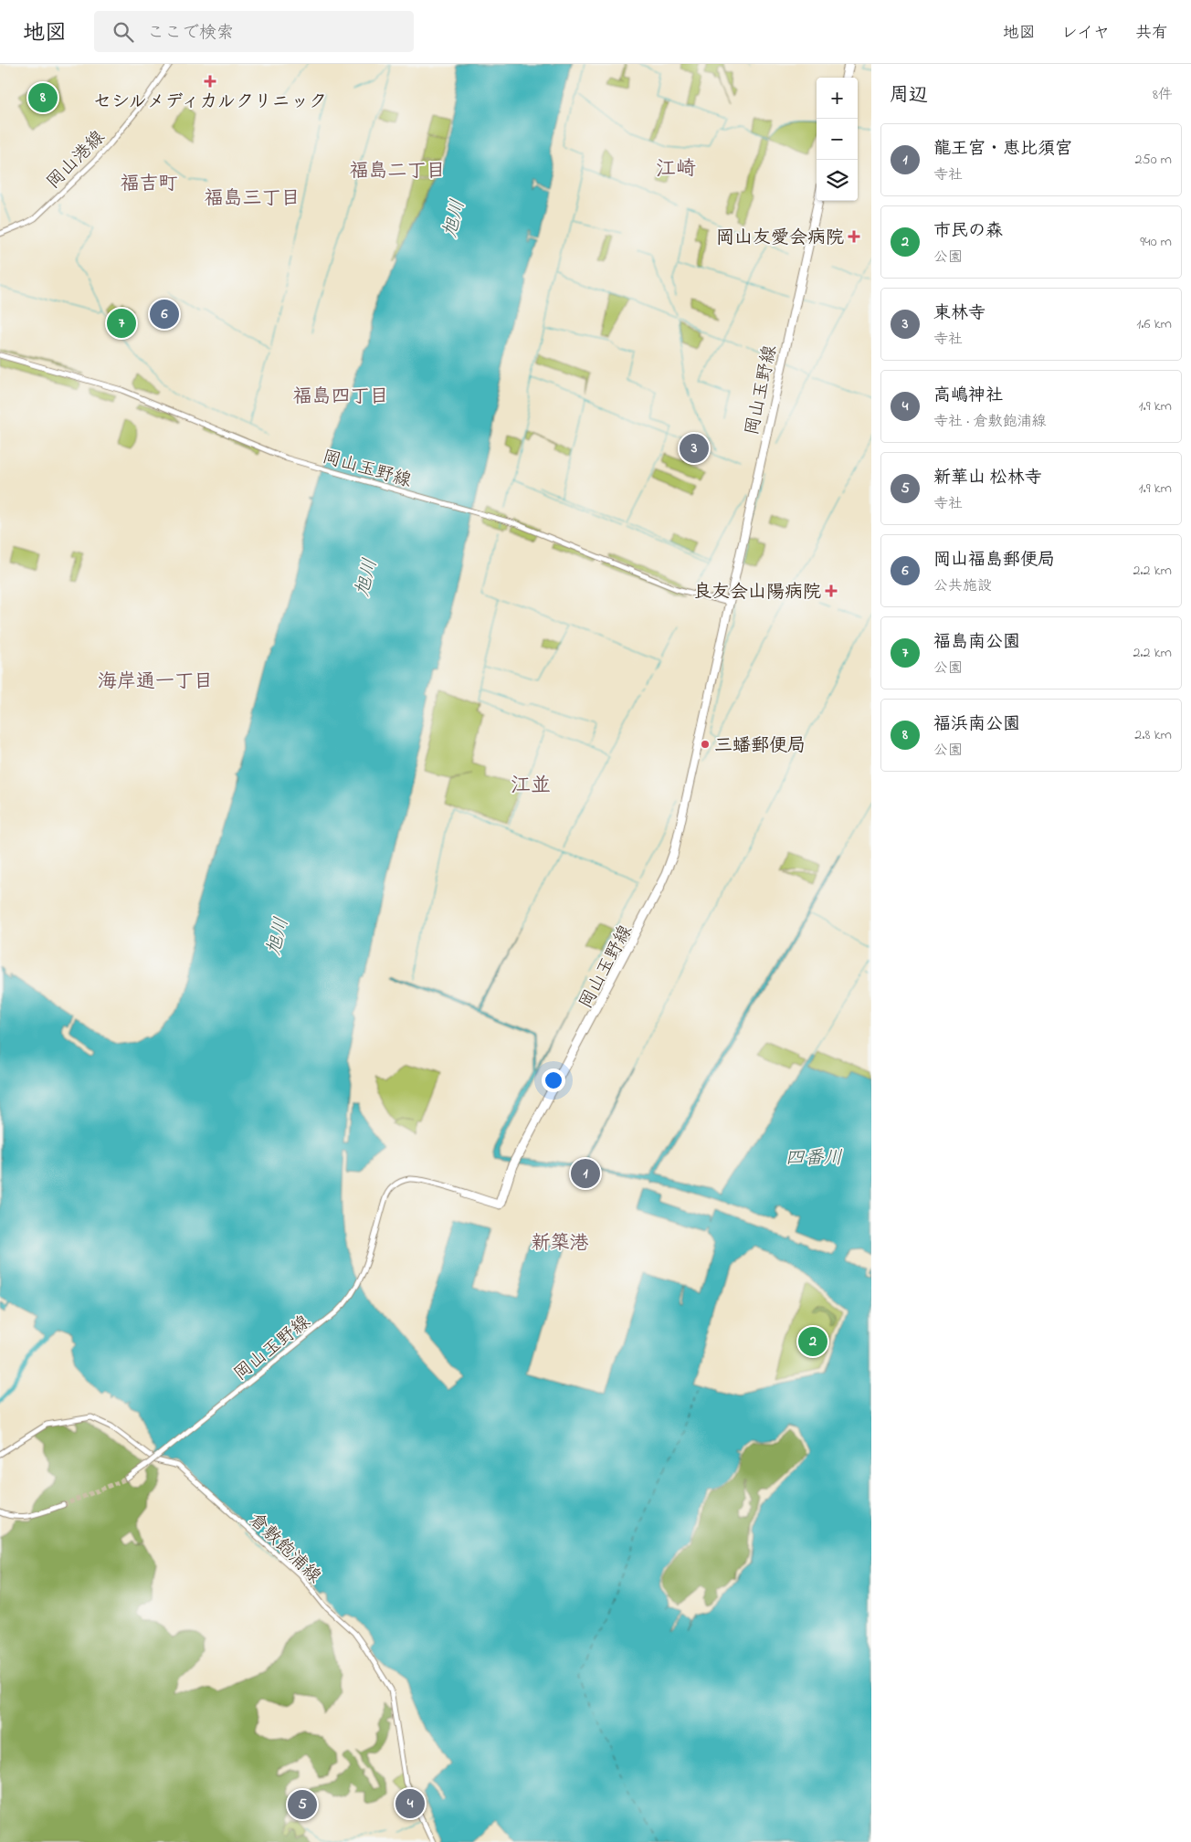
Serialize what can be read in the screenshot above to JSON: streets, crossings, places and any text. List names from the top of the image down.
{
  "streets": {
    "main road": ["岡山港線", "岡山玉野線", "倉敷飽浦線"]
  },
  "districts": [
    "江崎",
    "福島二丁目",
    "福吉町",
    "福島三丁目",
    "福島四丁目",
    "海岸通一丁目",
    "江並",
    "新築港"
  ],
  "water": ["旭川", "四番川"],
  "places": {
    "health": ["セシルメディカルクリニック", "岡山友愛会病院", "良友会山陽病院"],
    "other": ["三蟠郵便局"]
  },
  "page": {
    "header": "地図",
    "search": "ここで検索",
    "nav": ["地図", "レイヤ", "共有"],
    "heading": ["周辺", "8件"],
    "map_buttons": ["+", "−"],
    "pins": [
      "8",
      "6",
      "7",
      "3",
      "1",
      "2",
      "4",
      "5"
    ],
    "list": [
      {
        "mark": "1",
        "name": "龍王宮・恵比須宮",
        "note": "寺社",
        "value": "250 m"
      },
      {
        "mark": "2",
        "name": "市民の森",
        "note": "公園",
        "value": "940 m"
      },
      {
        "mark": "3",
        "name": "東林寺",
        "note": "寺社",
        "value": "1.6 km"
      },
      {
        "mark": "4",
        "name": "高嶋神社",
        "note": "寺社 · 倉敷飽浦線",
        "value": "1.9 km"
      },
      {
        "mark": "5",
        "name": "新華山 松林寺",
        "note": "寺社",
        "value": "1.9 km"
      },
      {
        "mark": "6",
        "name": "岡山福島郵便局",
        "note": "公共施設",
        "value": "2.2 km"
      },
      {
        "mark": "7",
        "name": "福島南公園",
        "note": "公園",
        "value": "2.2 km"
      },
      {
        "mark": "8",
        "name": "福浜南公園",
        "note": "公園",
        "value": "2.8 km"
      }
    ]
  }
}
